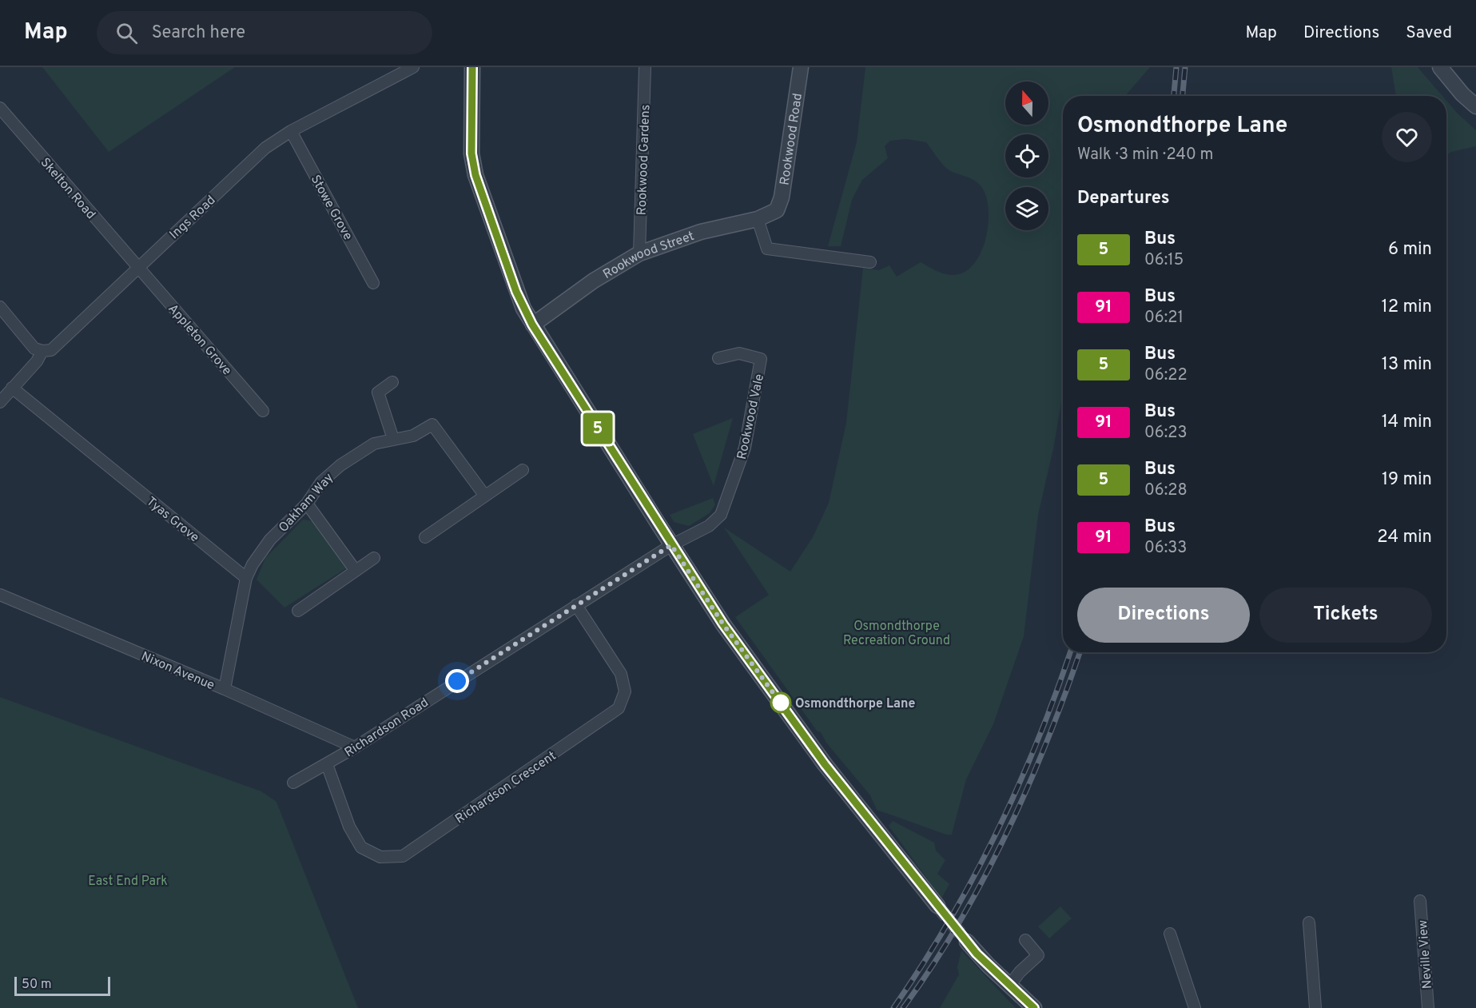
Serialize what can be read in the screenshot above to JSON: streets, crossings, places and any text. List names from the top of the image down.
{
  "streets": {
    "street": [
      "Rookwood Road",
      "Rookwood Gardens",
      "Skelton Road",
      "Stowe Grove",
      "Ings Road",
      "Rookwood Street",
      "Appleton Grove",
      "Rookwood Vale",
      "Oakham Way",
      "Tyas Grove",
      "Nixon Avenue",
      "Richardson Road",
      "Richardson Crescent",
      "Neville View"
    ]
  },
  "crossings": [
    ["Rookwood Road", "Rookwood Street"],
    ["Rookwood Gardens", "Rookwood Street"],
    ["Skelton Road", "Ings Road"],
    ["Skelton Road", "Appleton Grove"],
    ["Stowe Grove", "Ings Road"],
    ["Ings Road", "Appleton Grove"],
    ["Ings Road", "Tyas Grove"],
    ["Rookwood Vale", "Richardson Road"],
    ["Oakham Way", "Tyas Grove"],
    ["Nixon Avenue", "Richardson Road"],
    ["Richardson Road", "Richardson Crescent"]
  ],
  "parks": ["Osmondthorpe Recreation Ground", "East End Park"],
  "places": ["Osmondthorpe Lane"],
  "lines": ["bus line 5"],
  "scale_bar": "50 m",
  "north": "top",
  "page": {
    "header": "Map",
    "search": "Search here",
    "nav": ["Map", "Directions", "Saved"],
    "on_map": "5",
    "heading": [
      ["Osmondthorpe Lane", "Walk · 3 min · 240 m"],
      "Departures"
    ],
    "list": [
      {
        "mark": "5",
        "name": "Bus",
        "note": "06:15",
        "value": "6 min"
      },
      {
        "mark": "91",
        "name": "Bus",
        "note": "06:21",
        "value": "12 min"
      },
      {
        "mark": "5",
        "name": "Bus",
        "note": "06:22",
        "value": "13 min"
      },
      {
        "mark": "91",
        "name": "Bus",
        "note": "06:23",
        "value": "14 min"
      },
      {
        "mark": "5",
        "name": "Bus",
        "note": "06:28",
        "value": "19 min"
      },
      {
        "mark": "91",
        "name": "Bus",
        "note": "06:33",
        "value": "24 min"
      }
    ],
    "buttons": ["Directions", "Tickets"],
    "scale": "50 m"
  }
}
